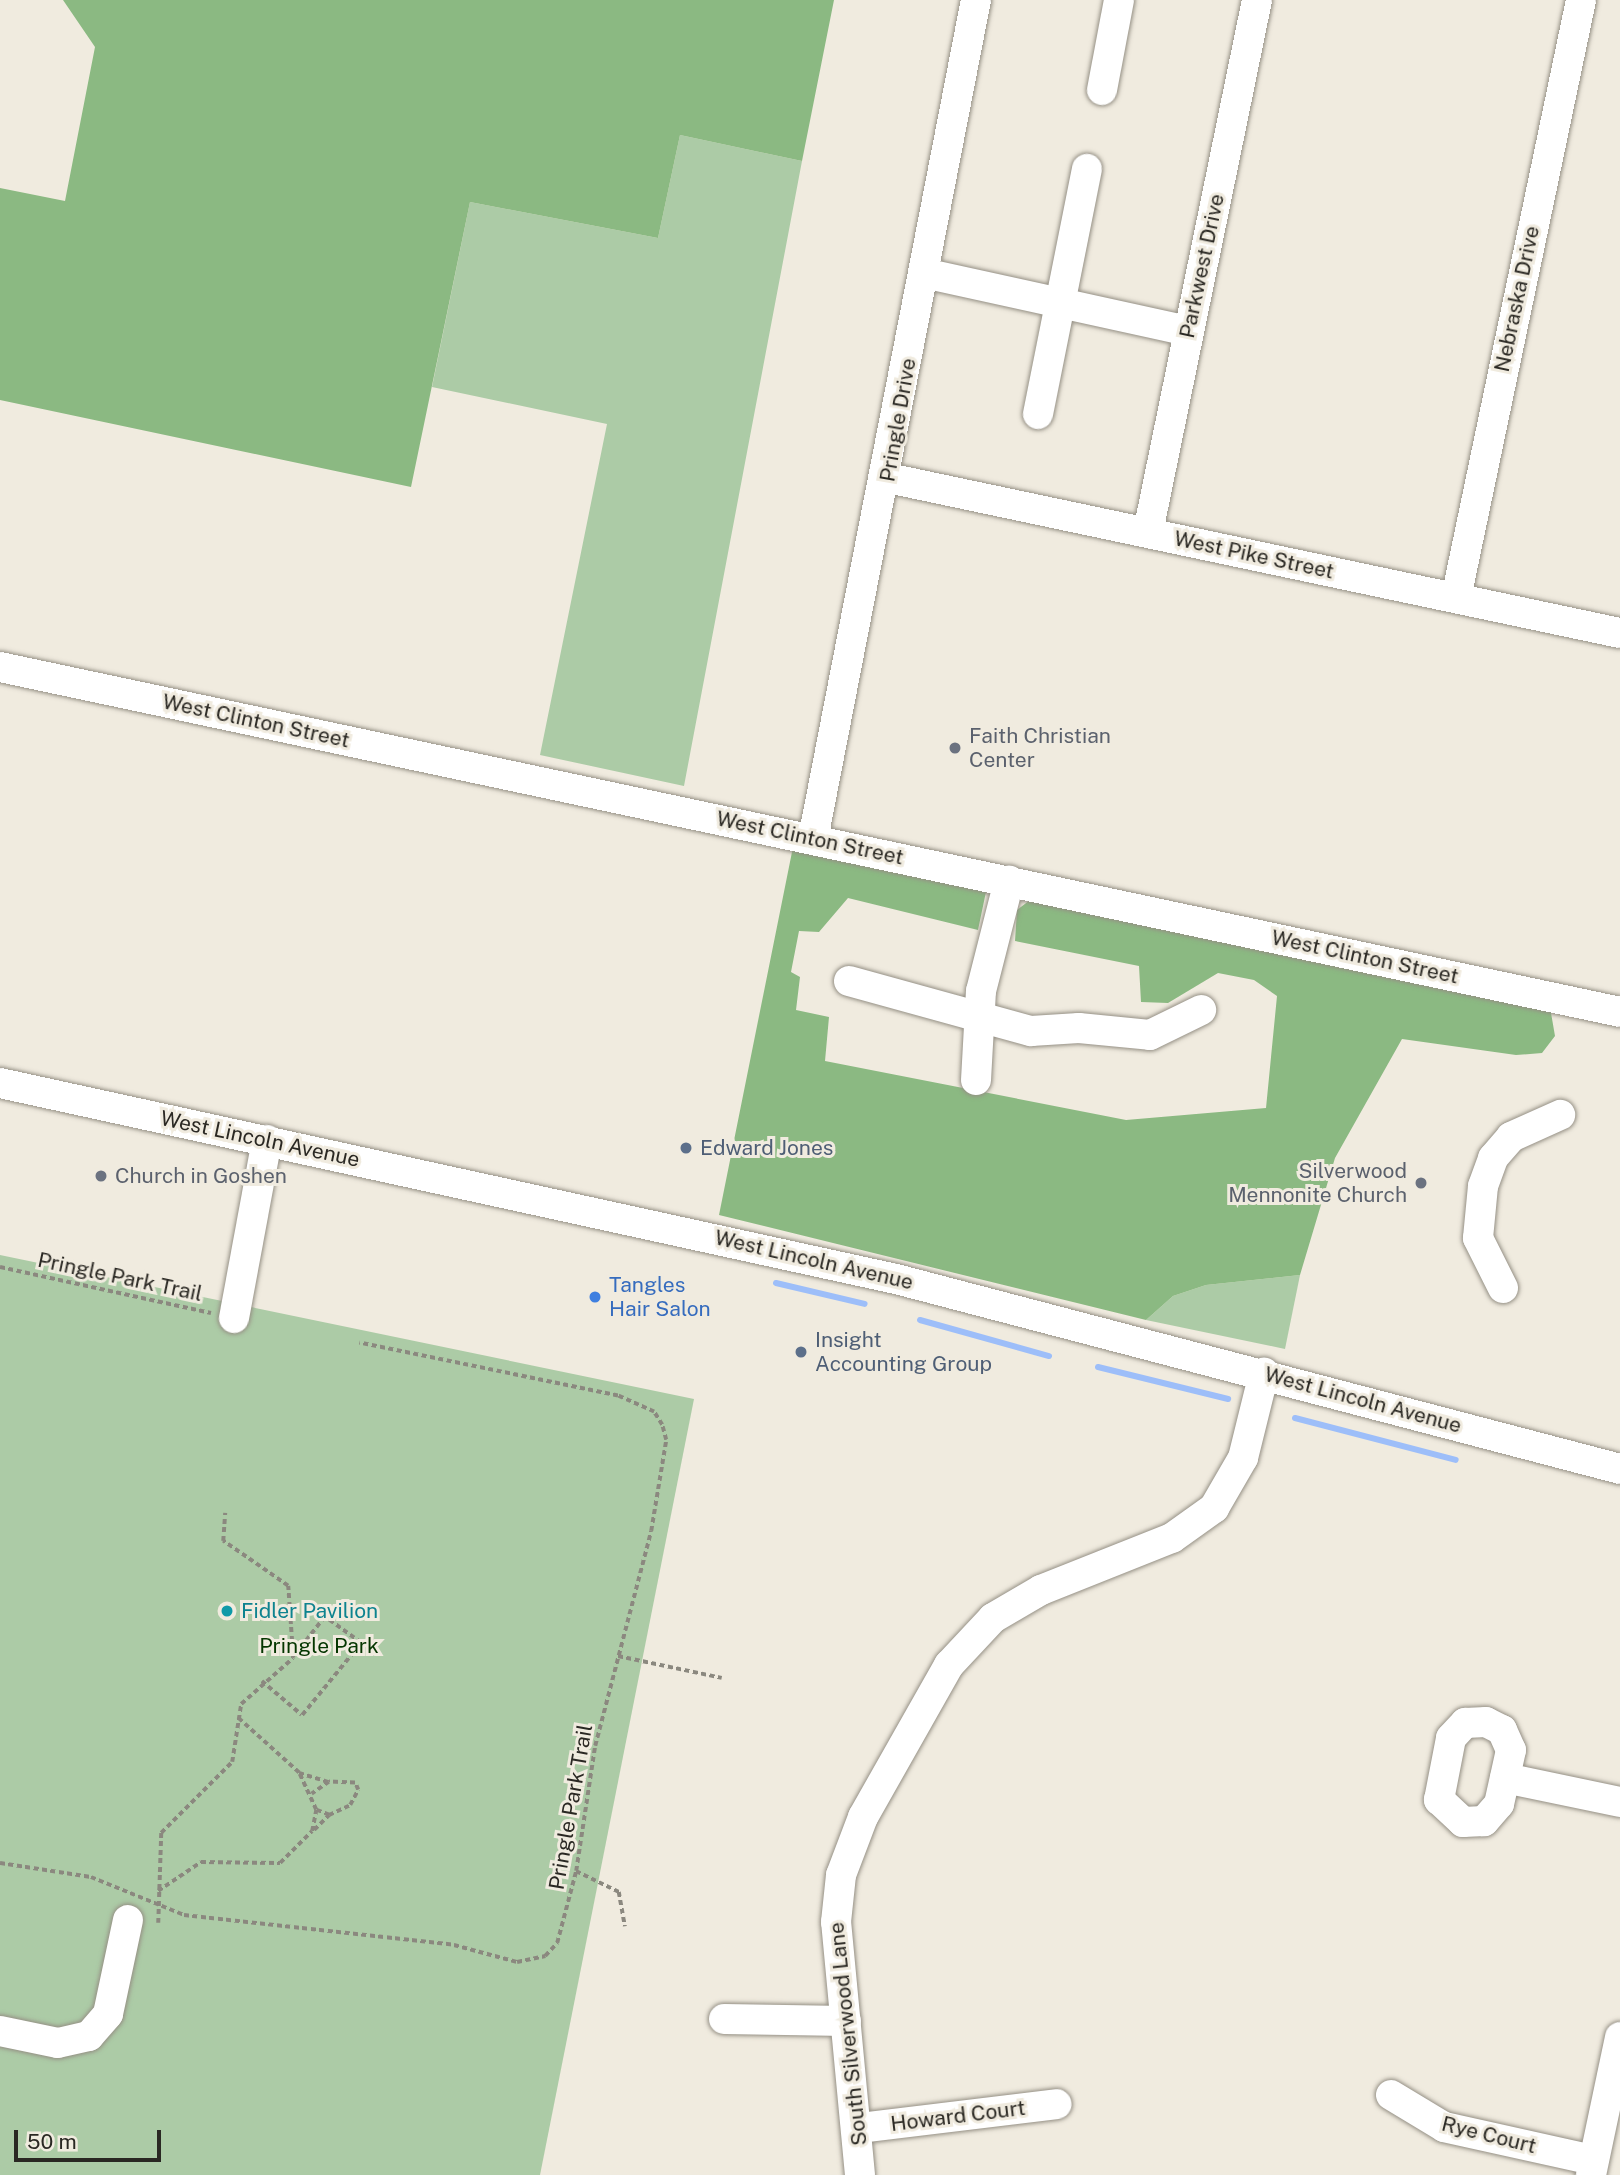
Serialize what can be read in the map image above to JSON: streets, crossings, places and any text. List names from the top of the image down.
{
  "streets": {
    "street": [
      "Parkwest Drive",
      "Nebraska Drive",
      "Pringle Drive",
      "West Pike Street",
      "West Clinton Street",
      "West Lincoln Avenue",
      "South Silverwood Lane",
      "Howard Court",
      "Rye Court"
    ],
    "path": ["Pringle Park Trail"]
  },
  "crossings": [
    ["Parkwest Drive", "West Pike Street"],
    ["Nebraska Drive", "West Pike Street"],
    ["Pringle Drive", "West Pike Street"],
    ["Pringle Drive", "West Clinton Street"],
    ["West Lincoln Avenue", "South Silverwood Lane"],
    ["South Silverwood Lane", "Howard Court"]
  ],
  "parks": ["Pringle Park"],
  "places": [
    "Faith Christian Center",
    "Edward Jones",
    "Church in Goshen",
    "Silverwood Mennonite Church",
    "Tangles Hair Salon",
    "Insight Accounting Group",
    "Fidler Pavilion"
  ],
  "scale_bar": "50 m"
}
